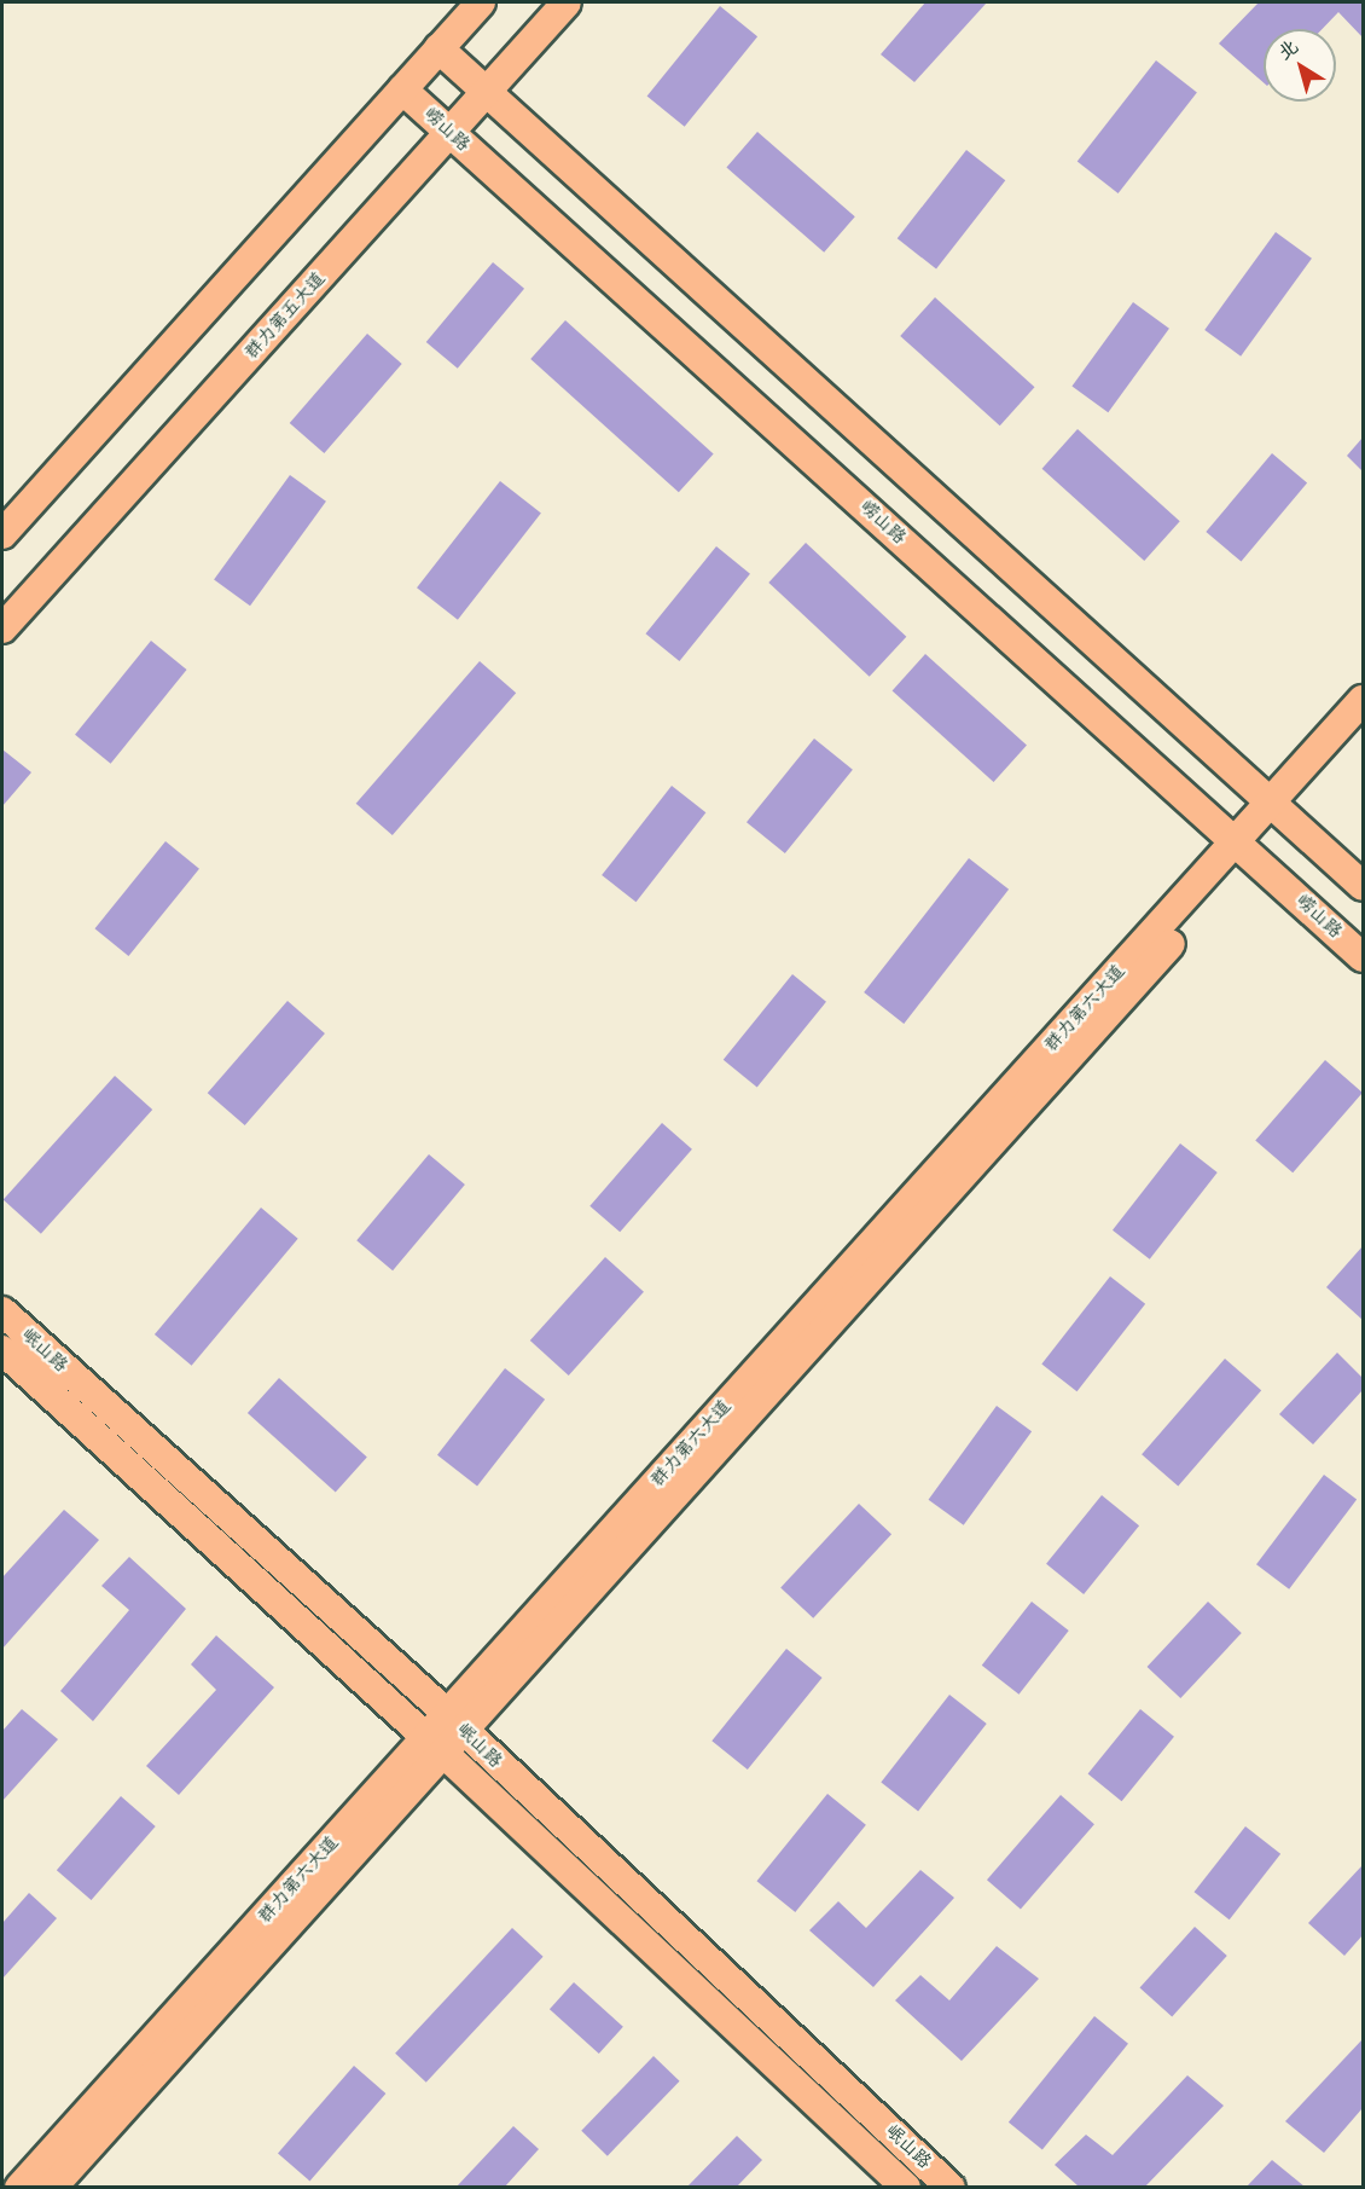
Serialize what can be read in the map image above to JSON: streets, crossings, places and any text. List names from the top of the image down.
{
  "streets": {
    "main road": [
      "崂山路",
      "群力第五大道",
      "群力第六大道",
      "岷山路"
    ]
  },
  "crossings": [
    ["崂山路", "群力第五大道"],
    ["崂山路", "群力第六大道"],
    ["群力第六大道", "岷山路"]
  ],
  "north": "top left"
}
